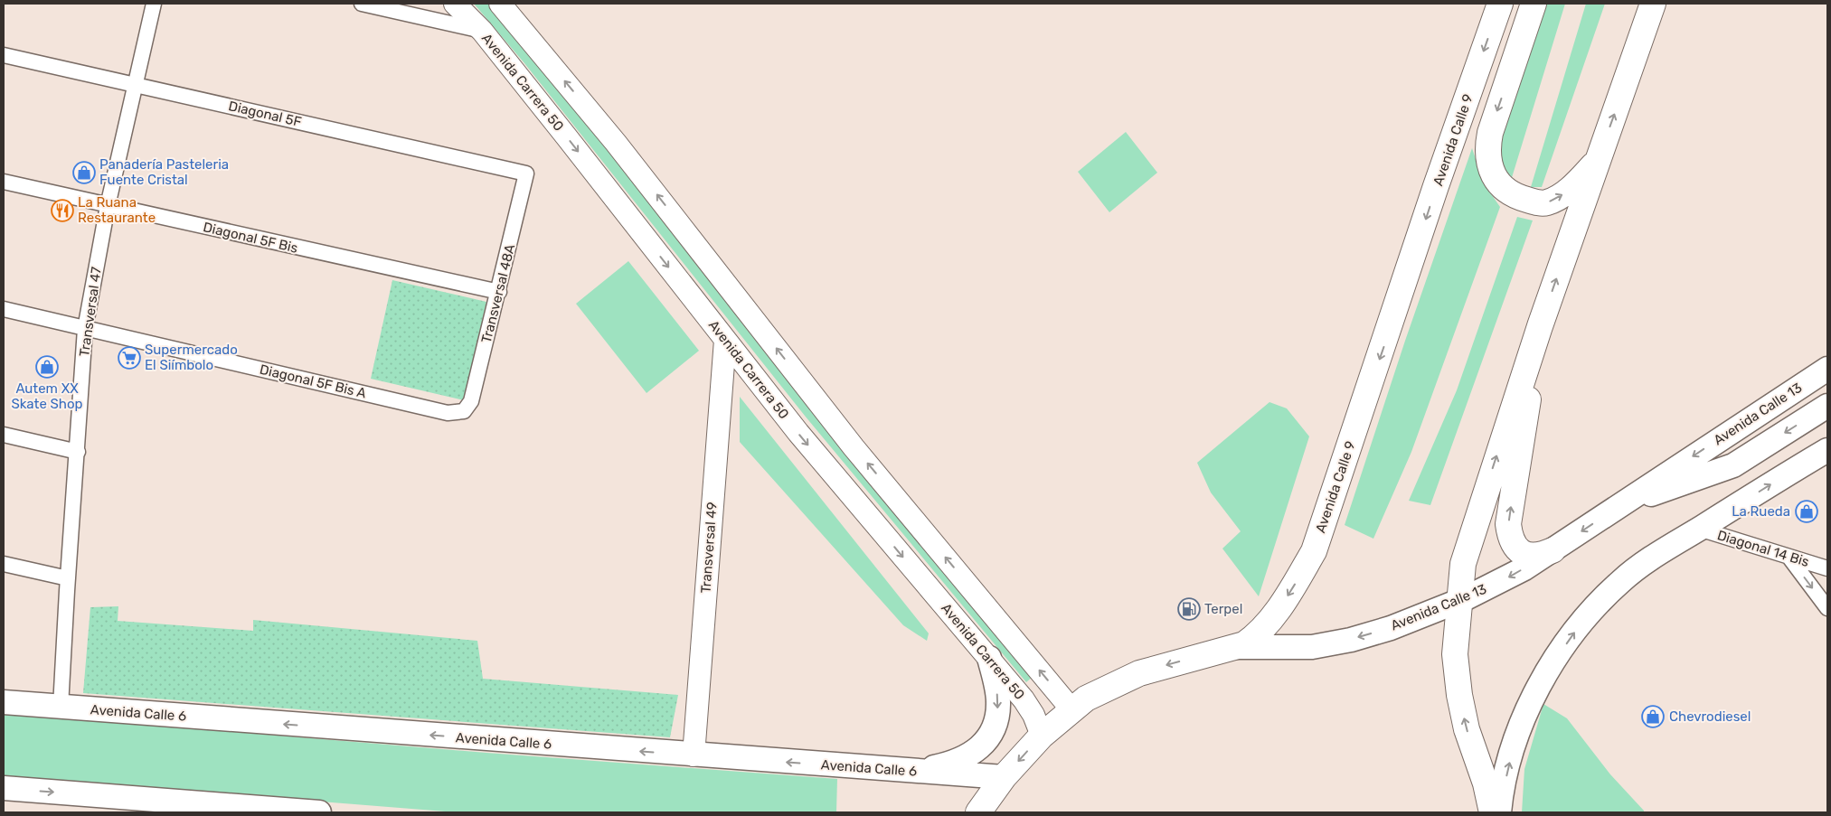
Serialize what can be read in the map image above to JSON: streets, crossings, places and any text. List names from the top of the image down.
{
  "streets": {
    "highway": ["Avenida Calle 9"],
    "main road": [
      "Avenida Carrera 50",
      "Avenida Calle 13",
      "Transversal 49",
      "Avenida Calle 6"
    ],
    "street": [
      "Diagonal 5F",
      "Diagonal 5F Bis",
      "Transversal 48A",
      "Transversal 47",
      "Diagonal 5F Bis A",
      "Diagonal 14 Bis"
    ]
  },
  "crossings": [
    ["Avenida Carrera 50", "Avenida Calle 9"],
    ["Avenida Carrera 50", "Transversal 49"],
    ["Diagonal 5F", "Transversal 48A"],
    ["Diagonal 5F", "Transversal 47"],
    ["Avenida Calle 9", "Avenida Calle 13"],
    ["Avenida Calle 9", "Avenida Calle 6"],
    ["Diagonal 5F Bis", "Transversal 48A"],
    ["Diagonal 5F Bis", "Transversal 47"],
    ["Transversal 48A", "Diagonal 5F Bis A"],
    ["Transversal 47", "Diagonal 5F Bis A"],
    ["Transversal 47", "Avenida Calle 6"],
    ["Transversal 49", "Avenida Calle 6"]
  ],
  "one_way": ["Avenida Calle 13"],
  "places": {
    "shop": [
      "Panadería Pasteleria Fuente Cristal",
      "Autem XX Skate Shop",
      "La Rueda",
      "Chevrodiesel"
    ],
    "restaurant": ["La Ruana Restaurante"],
    "supermarket": ["Supermercado El Siímbolo"],
    "fuel station": ["Terpel"]
  }
}
